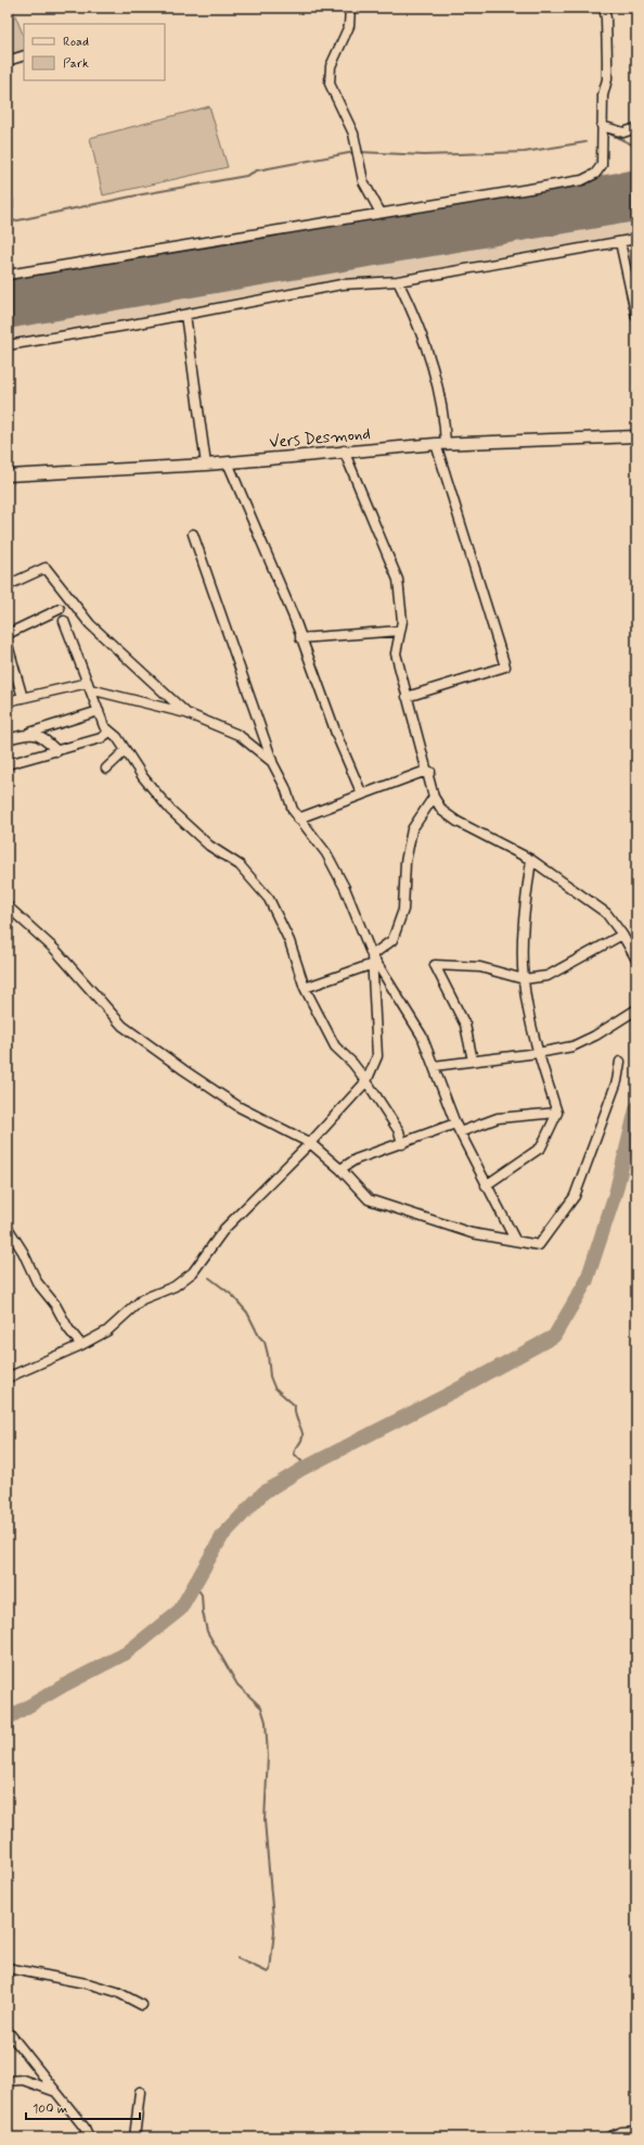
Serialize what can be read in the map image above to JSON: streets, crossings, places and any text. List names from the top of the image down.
{
  "streets": {
    "main road": ["Vers Desmond"]
  },
  "legend": ["Road", "Park"],
  "scale_bar": "100 m"
}
